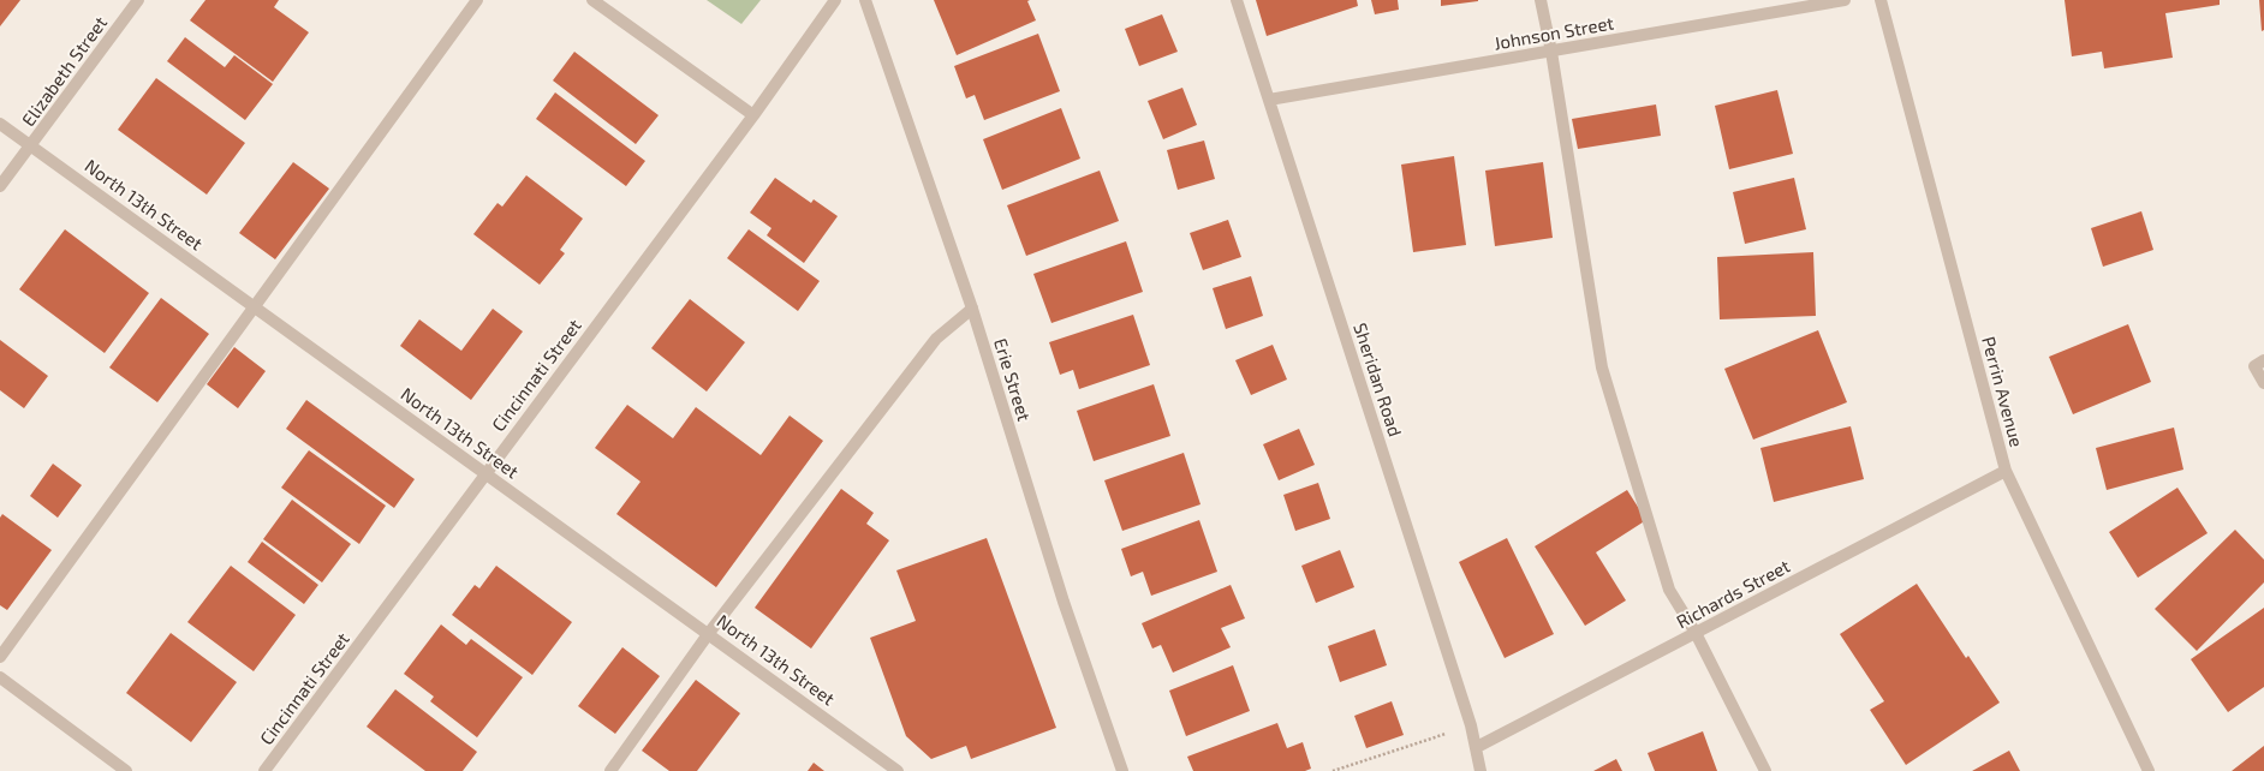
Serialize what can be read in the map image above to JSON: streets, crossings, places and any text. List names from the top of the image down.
{
  "streets": {
    "street": [
      "Johnson Street",
      "Elizabeth Street",
      "North 13th Street",
      "Cincinnati Street",
      "Erie Street",
      "Sheridan Road",
      "Perrin Avenue",
      "Richards Street"
    ]
  },
  "crossings": [
    ["Johnson Street", "Sheridan Road"],
    ["Elizabeth Street", "North 13th Street"],
    ["North 13th Street", "Cincinnati Street"],
    ["Sheridan Road", "Richards Street"],
    ["Perrin Avenue", "Richards Street"]
  ]
}
